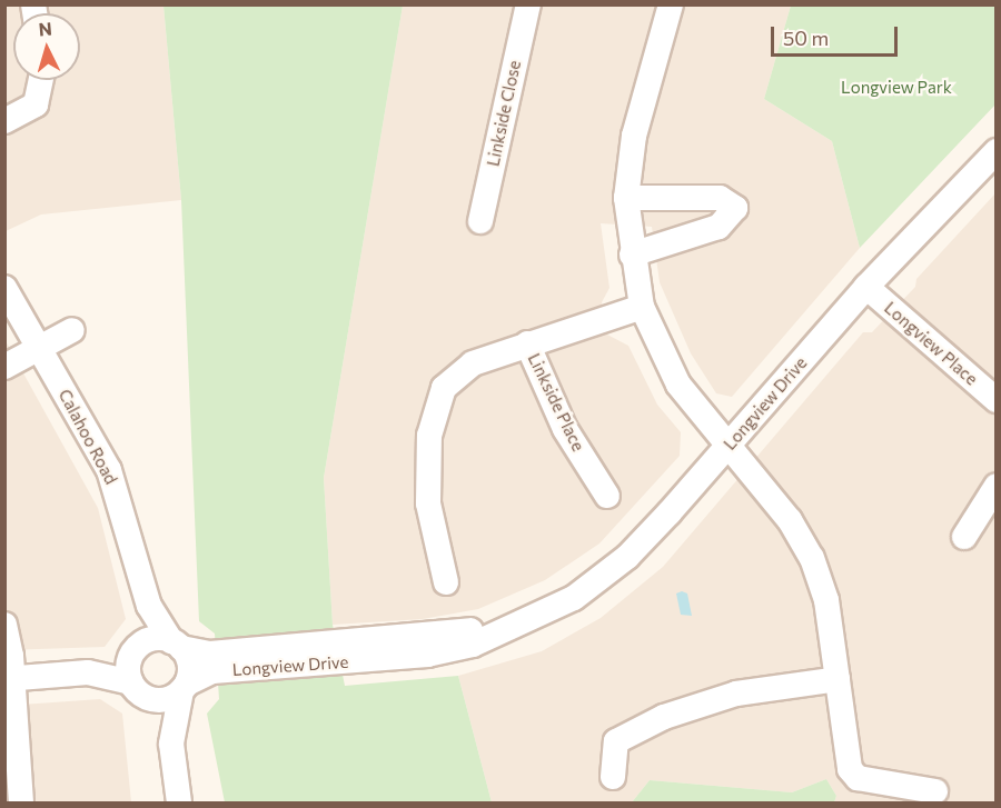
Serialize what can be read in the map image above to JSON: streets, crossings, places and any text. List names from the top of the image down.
{
  "streets": {
    "street": [
      "Linkside Close",
      "Longview Place",
      "Linkside Place",
      "Longview Drive",
      "Calahoo Road"
    ]
  },
  "crossings": [
    ["Longview Place", "Longview Drive"],
    ["Longview Drive", "Calahoo Road"]
  ],
  "parks": ["Longview Park"],
  "scale_bar": "50 m",
  "north": "top"
}
